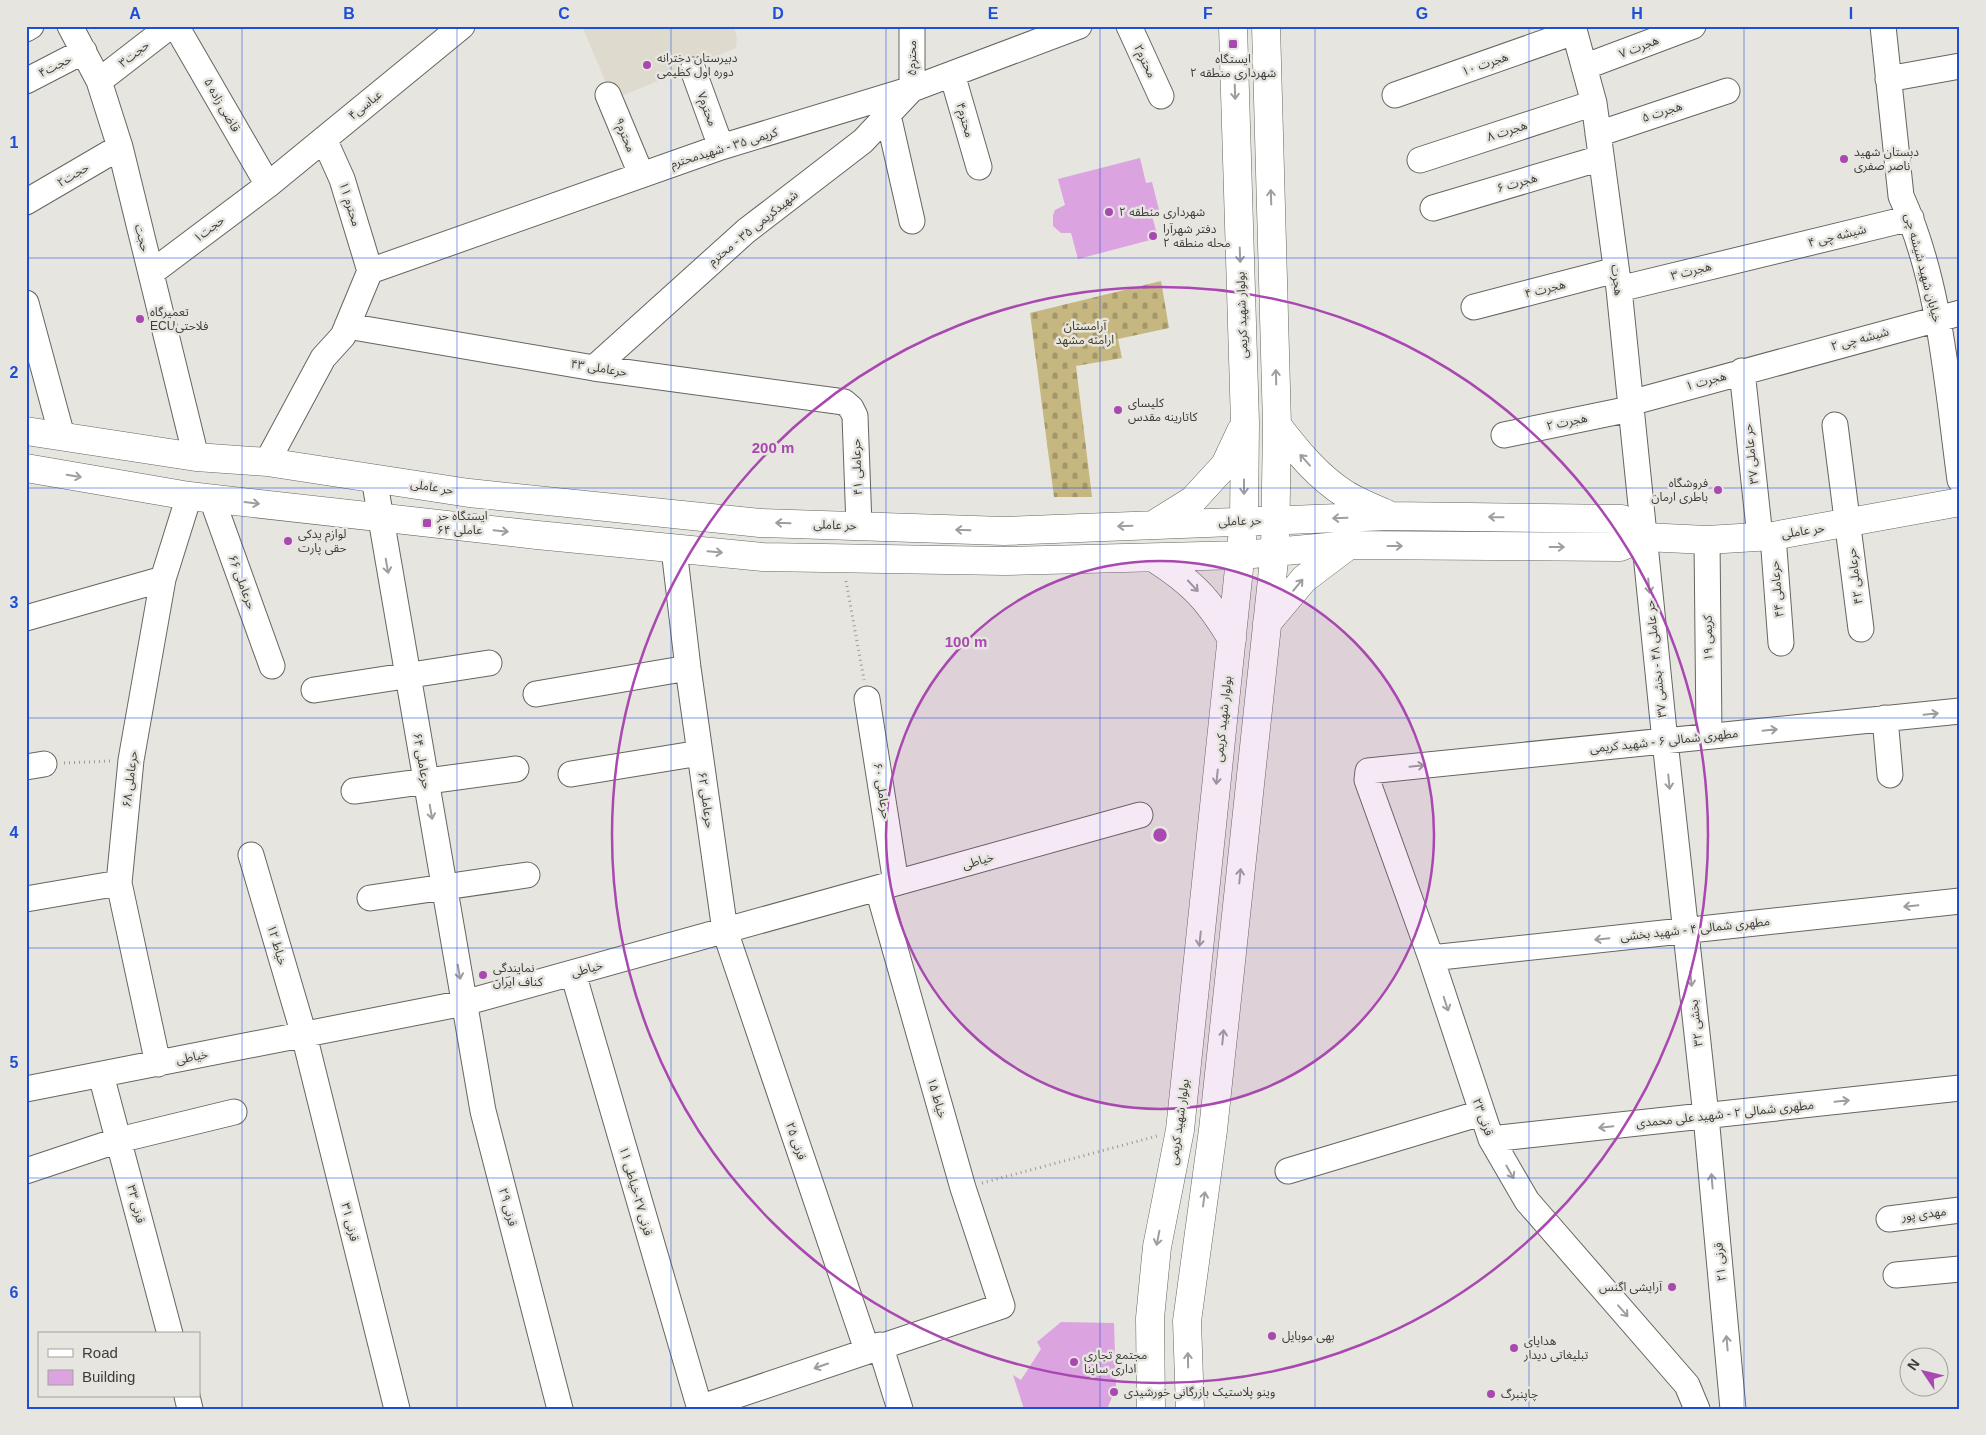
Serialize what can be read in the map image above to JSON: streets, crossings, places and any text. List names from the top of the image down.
{
  "streets": {
    "main road": ["بولوار شهید کریمی", "حر عاملی"],
    "street": [
      "هجرت ۷",
      "حجت۳",
      "محترم۵",
      "محترم۲",
      "هجرت ۱۰",
      "حجت۴",
      "قاضی زاده ۵",
      "عباسی۴",
      "محترم۷",
      "هجرت ۵",
      "محترم۴",
      "هجرت ۸",
      "محترم۹",
      "کریمی ۳۵ - شهیدمحترم",
      "حجت۲",
      "هجرت ۶",
      "محترم ۱۱",
      "شهیدکریمی ۳۵ - محترم",
      "حجت۱",
      "شیشه چی ۴",
      "حجت",
      "خیابان شهید شیشه چی",
      "هجرت ۳",
      "هجرت",
      "هجرت ۴",
      "شیشه چی ۲",
      "حرعاملی ۴۳",
      "هجرت ۱",
      "هجرت ۲",
      "حر عاملی ۳۷",
      "حرعاملی ۴۱",
      "حرعاملی ۴۲",
      "حرعاملی ۶۶",
      "حرعاملی ۴۴",
      "کریمی ۱۹",
      "حر عاملی ۴۸ - بخشی ۳۷",
      "مطهری شمالی ۶ - شهید کریمی",
      "حرعاملی ۶۴",
      "حرعاملی ۶۸",
      "حرعاملی ۶۰",
      "حرعاملی ۶۲",
      "خیاطی",
      "مطهری شمالی ۴ - شهید بخشی",
      "خیاط ۱۲",
      "بخشی ۳۲",
      "خیاط ۱۵",
      "مطهری شمالی ۲ - شهید علی محمدی",
      "قرنی ۲۳",
      "قرنی ۲۵",
      "قرنی ۲۷-خیاطی ۱۱",
      "قرنی ۳۳",
      "قرنی ۲۹",
      "مهدی پور",
      "قرنی ۳۱",
      "قرنی ۲۱"
    ]
  },
  "crossings": [
    ["هجرت ۷", "هجرت"],
    ["حجت۳", "حجت"],
    ["محترم۵", "کریمی ۳۵ - شهیدمحترم"],
    ["محترم۵", "شهیدکریمی ۳۵ - محترم"],
    ["هجرت ۱۰", "هجرت"],
    ["حجت۴", "حجت"],
    ["قاضی زاده ۵", "عباسی۴"],
    ["قاضی زاده ۵", "حجت۱"],
    ["عباسی۴", "محترم ۱۱"],
    ["عباسی۴", "حجت۱"],
    ["محترم۷", "کریمی ۳۵ - شهیدمحترم"],
    ["هجرت ۵", "هجرت"],
    ["محترم۴", "کریمی ۳۵ - شهیدمحترم"],
    ["هجرت ۸", "هجرت"],
    ["محترم۹", "کریمی ۳۵ - شهیدمحترم"],
    ["کریمی ۳۵ - شهیدمحترم", "محترم ۱۱"],
    ["کریمی ۳۵ - شهیدمحترم", "شهیدکریمی ۳۵ - محترم"],
    ["حجت۲", "حجت"],
    ["هجرت ۶", "هجرت"],
    ["شهیدکریمی ۳۵ - محترم", "حرعاملی ۴۳"],
    ["حجت۱", "حجت"],
    ["شیشه چی ۴", "خیابان شهید شیشه چی"],
    ["شیشه چی ۴", "هجرت ۳"],
    ["حجت", "حر عاملی"],
    ["خیابان شهید شیشه چی", "شیشه چی ۲"],
    ["هجرت ۳", "هجرت"],
    ["هجرت ۳", "هجرت ۴"],
    ["هجرت", "هجرت ۴"],
    ["هجرت", "هجرت ۱"],
    ["هجرت", "هجرت ۲"],
    ["هجرت", "حر عاملی"],
    ["هجرت", "حر عاملی ۴۸ - بخشی ۳۷"],
    ["بولوار شهید کریمی", "حر عاملی"],
    ["شیشه چی ۲", "هجرت ۱"],
    ["حرعاملی ۴۳", "حرعاملی ۴۱"],
    ["هجرت ۱", "هجرت ۲"],
    ["هجرت ۱", "حر عاملی ۳۷"],
    ["حر عاملی ۳۷", "حر عاملی"],
    ["حر عاملی ۳۷", "حرعاملی ۴۴"],
    ["حرعاملی ۴۱", "حر عاملی"],
    ["حر عاملی", "حرعاملی ۴۲"],
    ["حر عاملی", "حرعاملی ۶۶"],
    ["حر عاملی", "حرعاملی ۴۴"],
    ["حر عاملی", "کریمی ۱۹"],
    ["حر عاملی", "حر عاملی ۴۸ - بخشی ۳۷"],
    ["حر عاملی", "حرعاملی ۶۴"],
    ["حر عاملی", "حرعاملی ۶۸"],
    ["حر عاملی", "حرعاملی ۶۲"],
    ["حرعاملی ۶۶", "حرعاملی ۶۸"],
    ["کریمی ۱۹", "مطهری شمالی ۶ - شهید کریمی"],
    ["حر عاملی ۴۸ - بخشی ۳۷", "مطهری شمالی ۶ - شهید کریمی"],
    ["حر عاملی ۴۸ - بخشی ۳۷", "مطهری شمالی ۴ - شهید بخشی"],
    ["حر عاملی ۴۸ - بخشی ۳۷", "بخشی ۳۲"],
    ["مطهری شمالی ۶ - شهید کریمی", "قرنی ۲۳"],
    ["حرعاملی ۶۴", "خیاطی"],
    ["حرعاملی ۶۴", "قرنی ۲۹"],
    ["حرعاملی ۶۸", "خیاطی"],
    ["حرعاملی ۶۰", "خیاطی"],
    ["حرعاملی ۶۰", "خیاط ۱۵"],
    ["حرعاملی ۶۲", "خیاطی"],
    ["حرعاملی ۶۲", "قرنی ۲۵"],
    ["خیاطی", "خیاط ۱۲"],
    ["خیاطی", "خیاط ۱۵"],
    ["خیاطی", "قرنی ۲۵"],
    ["خیاطی", "قرنی ۲۷-خیاطی ۱۱"],
    ["خیاطی", "قرنی ۳۳"],
    ["خیاطی", "قرنی ۲۹"],
    ["خیاطی", "قرنی ۳۱"],
    ["مطهری شمالی ۴ - شهید بخشی", "بخشی ۳۲"],
    ["مطهری شمالی ۴ - شهید بخشی", "قرنی ۲۳"],
    ["خیاط ۱۲", "قرنی ۳۱"],
    ["بخشی ۳۲", "مطهری شمالی ۲ - شهید علی محمدی"],
    ["بخشی ۳۲", "قرنی ۲۱"],
    ["خیاط ۱۵", "قرنی ۲۵"],
    ["مطهری شمالی ۲ - شهید علی محمدی", "قرنی ۲۳"],
    ["مطهری شمالی ۲ - شهید علی محمدی", "قرنی ۲۱"]
  ],
  "one_way": [
    "حر عاملی ۴۸ - بخشی ۳۷",
    "مطهری شمالی ۶ - شهید کریمی",
    "حرعاملی ۶۴",
    "مطهری شمالی ۴ - شهید بخشی",
    "بخشی ۳۲",
    "قرنی ۲۳",
    "قرنی ۲۱"
  ],
  "parks": ["آرامستان ارامنه مشهد"],
  "places": {
    "transit": ["ایستگاه شهرداری منطقه ۲", "ایستگاه حر عاملی ۶۴"],
    "other": [
      "دبیرستان دخترانه دوره اول کظیمی",
      "دبستان شهید ناصر صفری",
      "شهرداری منطقه ۲",
      "دفتر شهرآرا محله منطقه ۲",
      "تعمیرگاه ECUفلاحتی",
      "کلیسای کاتارینه مقدس",
      "فروشگاه باطری ارمان",
      "لوازم یدکی حقی پارت",
      "نمایندگی کناف ایران",
      "آرایشی اگنس",
      "بهی موبایل",
      "هدایای تبلیغاتی دیدار",
      "مجتمع تجاری اداری ساینا",
      "وینو پلاستیک بازرگانی خورشیدی",
      "چاپنبرگ"
    ]
  },
  "legend": ["Road", "Building"],
  "north": "top left",
  "grid": {
    "columns": [
      "A",
      "B",
      "C",
      "D",
      "E",
      "F",
      "G",
      "H",
      "I"
    ],
    "rows": [
      "1",
      "2",
      "3",
      "4",
      "5",
      "6"
    ]
  },
  "rings": ["200 m", "100 m"]
}
